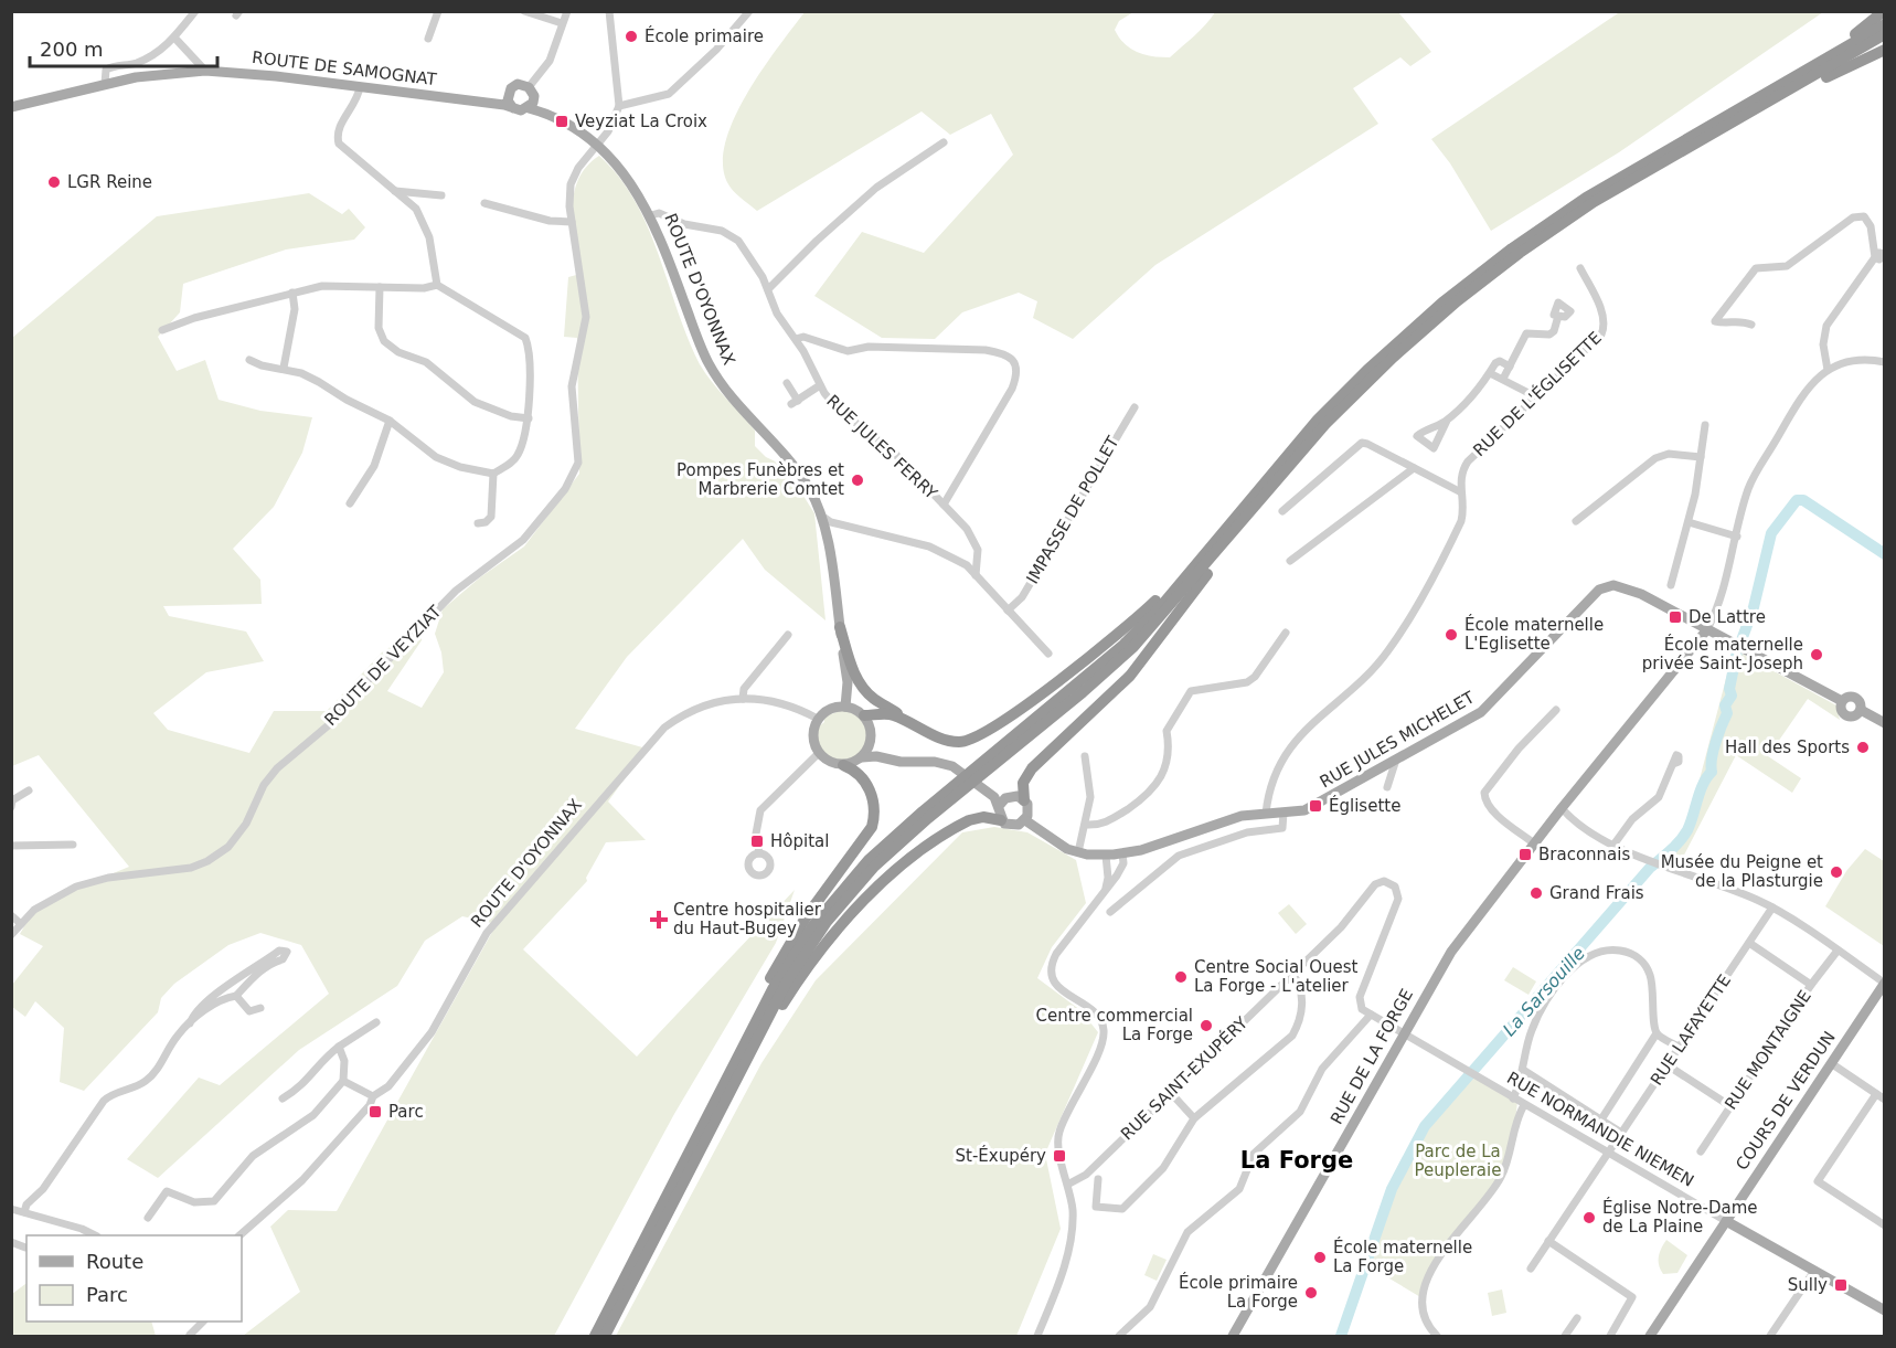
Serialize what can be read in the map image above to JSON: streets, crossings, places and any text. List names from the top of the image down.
{
  "streets": {
    "main road": [
      "ROUTE DE SAMOGNAT",
      "ROUTE D'OYONNAX",
      "RUE JULES MICHELET",
      "RUE DE LA FORGE",
      "COURS DE VERDUN",
      "RUE NORMANDIE NIEMEN"
    ],
    "street": [
      "RUE DE L'ÉGLISETTE",
      "RUE JULES FERRY",
      "IMPASSE DE POLLET",
      "ROUTE DE VEYZIAT",
      "RUE LAFAYETTE",
      "RUE MONTAIGNE",
      "RUE SAINT-EXUPÉRY"
    ]
  },
  "crossings": [
    ["ROUTE D'OYONNAX", "RUE JULES FERRY"],
    ["RUE DE L'ÉGLISETTE", "RUE JULES MICHELET"],
    ["RUE JULES MICHELET", "RUE DE LA FORGE"],
    ["RUE LAFAYETTE", "RUE NORMANDIE NIEMEN"],
    ["RUE DE LA FORGE", "RUE NORMANDIE NIEMEN"],
    ["COURS DE VERDUN", "RUE NORMANDIE NIEMEN"]
  ],
  "districts": ["La Forge"],
  "water": ["La Sarsouille"],
  "parks": ["Parc de La Peupleraie"],
  "places": {
    "other": [
      "École primaire",
      "LGR Reine",
      "Pompes Funèbres et Marbrerie Comtet",
      "École maternelle L'Eglisette",
      "École maternelle privée Saint-Joseph",
      "Hall des Sports",
      "Musée du Peigne et de la Plasturgie",
      "Grand Frais",
      "Centre Social Ouest La Forge - L'atelier",
      "Centre commercial La Forge",
      "Église Notre-Dame de La Plaine",
      "École maternelle La Forge",
      "École primaire La Forge"
    ],
    "transit": [
      "Veyziat La Croix",
      "De Lattre",
      "Églisette",
      "Hôpital",
      "Braconnais",
      "Parc",
      "St-Éxupéry",
      "Sully"
    ],
    "health": ["Centre hospitalier du Haut-Bugey"]
  },
  "legend": ["Route", "Parc"],
  "scale_bar": "200 m"
}
